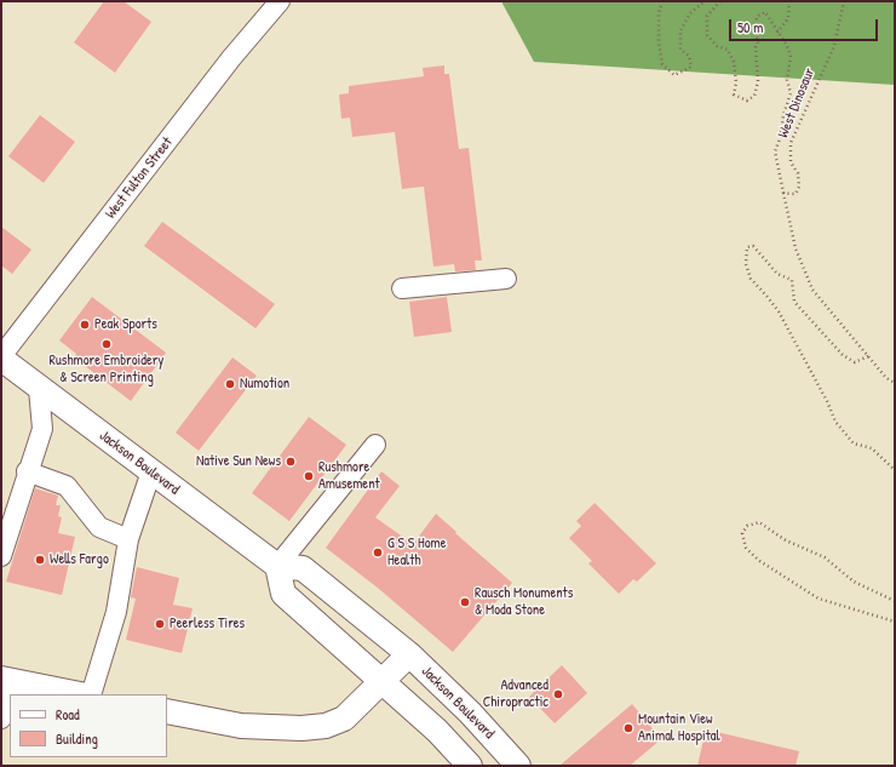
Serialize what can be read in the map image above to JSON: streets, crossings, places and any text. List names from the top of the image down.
{
  "streets": {
    "main road": ["Jackson Boulevard"],
    "street": ["West Fulton Street"],
    "path": ["West Dinosaur"]
  },
  "crossings": [
    ["West Fulton Street", "Jackson Boulevard"]
  ],
  "places": [
    "Peak Sports",
    "Rushmore Embroidery & Screen Printing",
    "Numotion",
    "Native Sun News",
    "Rushmore Amusement",
    "G S S Home Health",
    "Wells Fargo",
    "Rausch Monuments & Moda Stone",
    "Peerless Tires",
    "Advanced Chiropractic",
    "Mountain View Animal Hospital"
  ],
  "legend": ["Road", "Building"],
  "scale_bar": "50 m"
}
